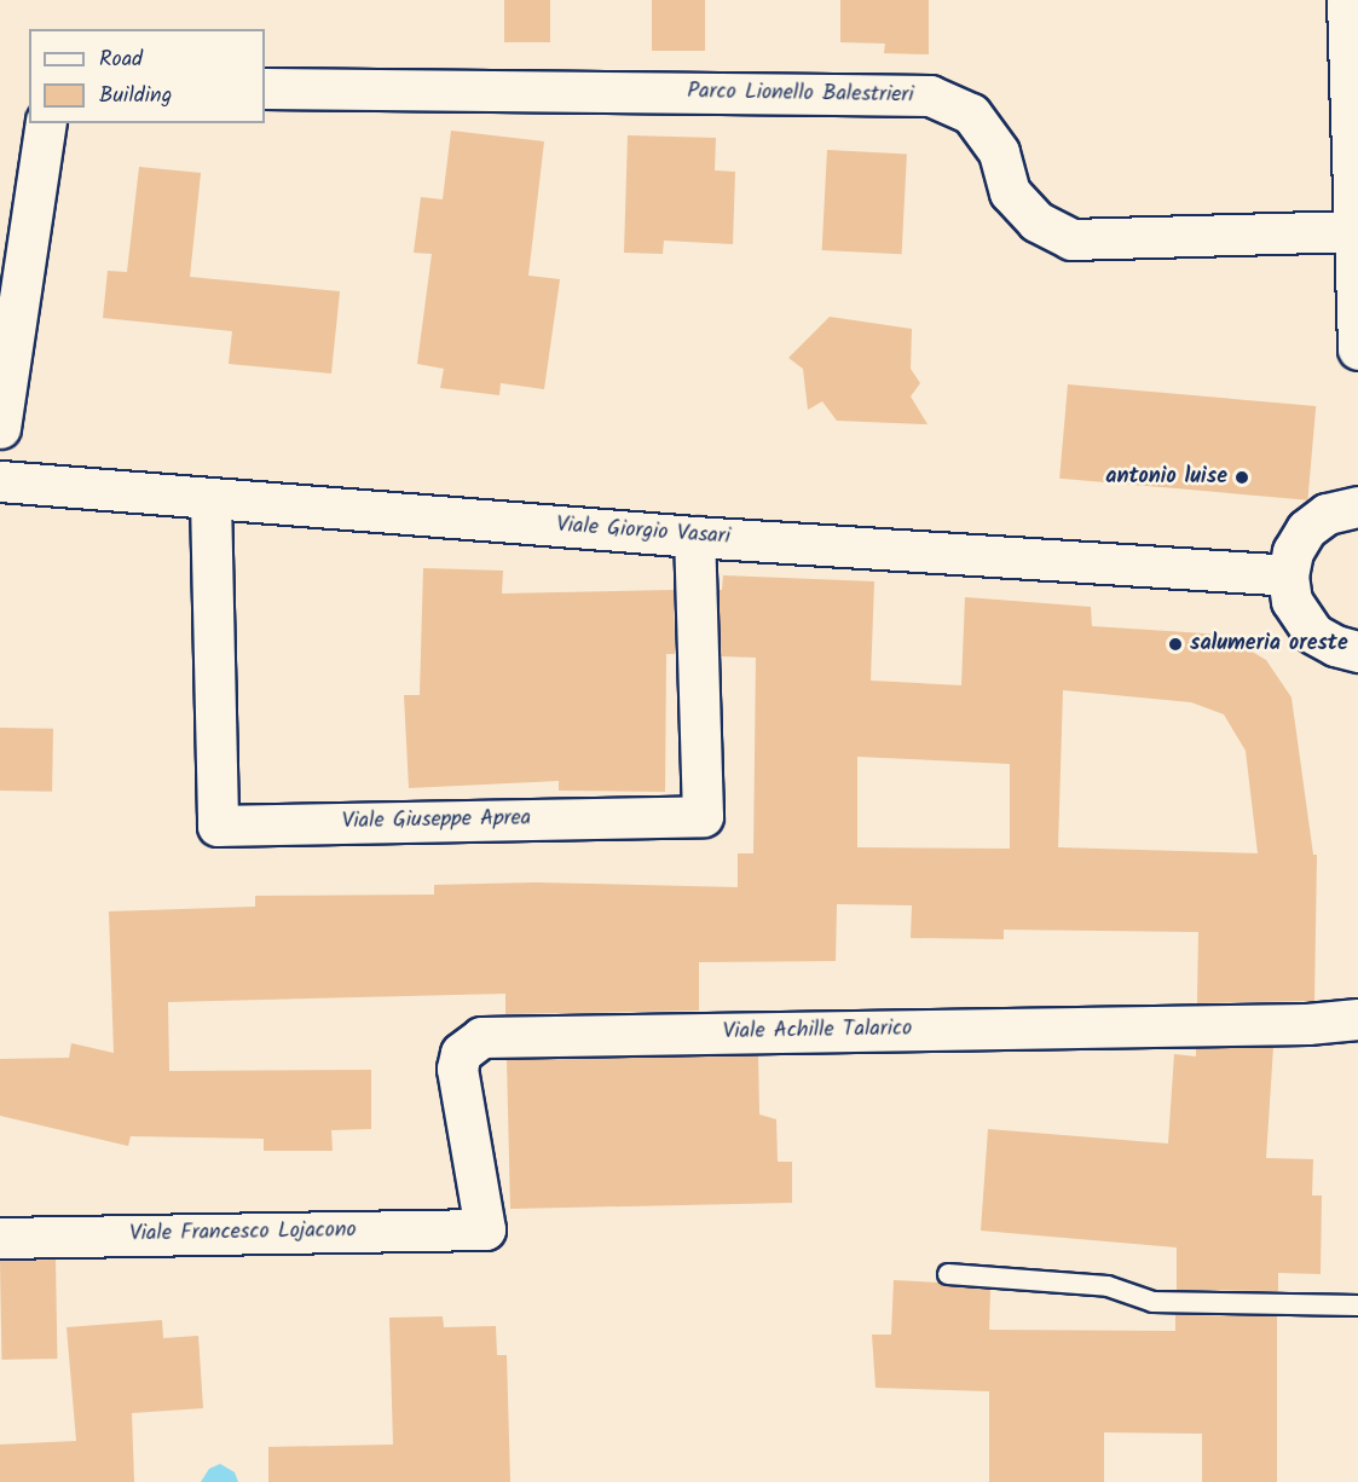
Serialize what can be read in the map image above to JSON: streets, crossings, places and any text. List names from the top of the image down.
{
  "streets": {
    "street": [
      "Parco Lionello Balestrieri",
      "Viale Giorgio Vasari",
      "Viale Giuseppe Aprea",
      "Viale Achille Talarico",
      "Viale Francesco Lojacono"
    ]
  },
  "crossings": [
    ["Viale Giorgio Vasari", "Viale Giuseppe Aprea"],
    ["Viale Achille Talarico", "Viale Francesco Lojacono"]
  ],
  "places": ["antonio luise", "salumeria oreste"],
  "legend": ["Road", "Building"]
}
